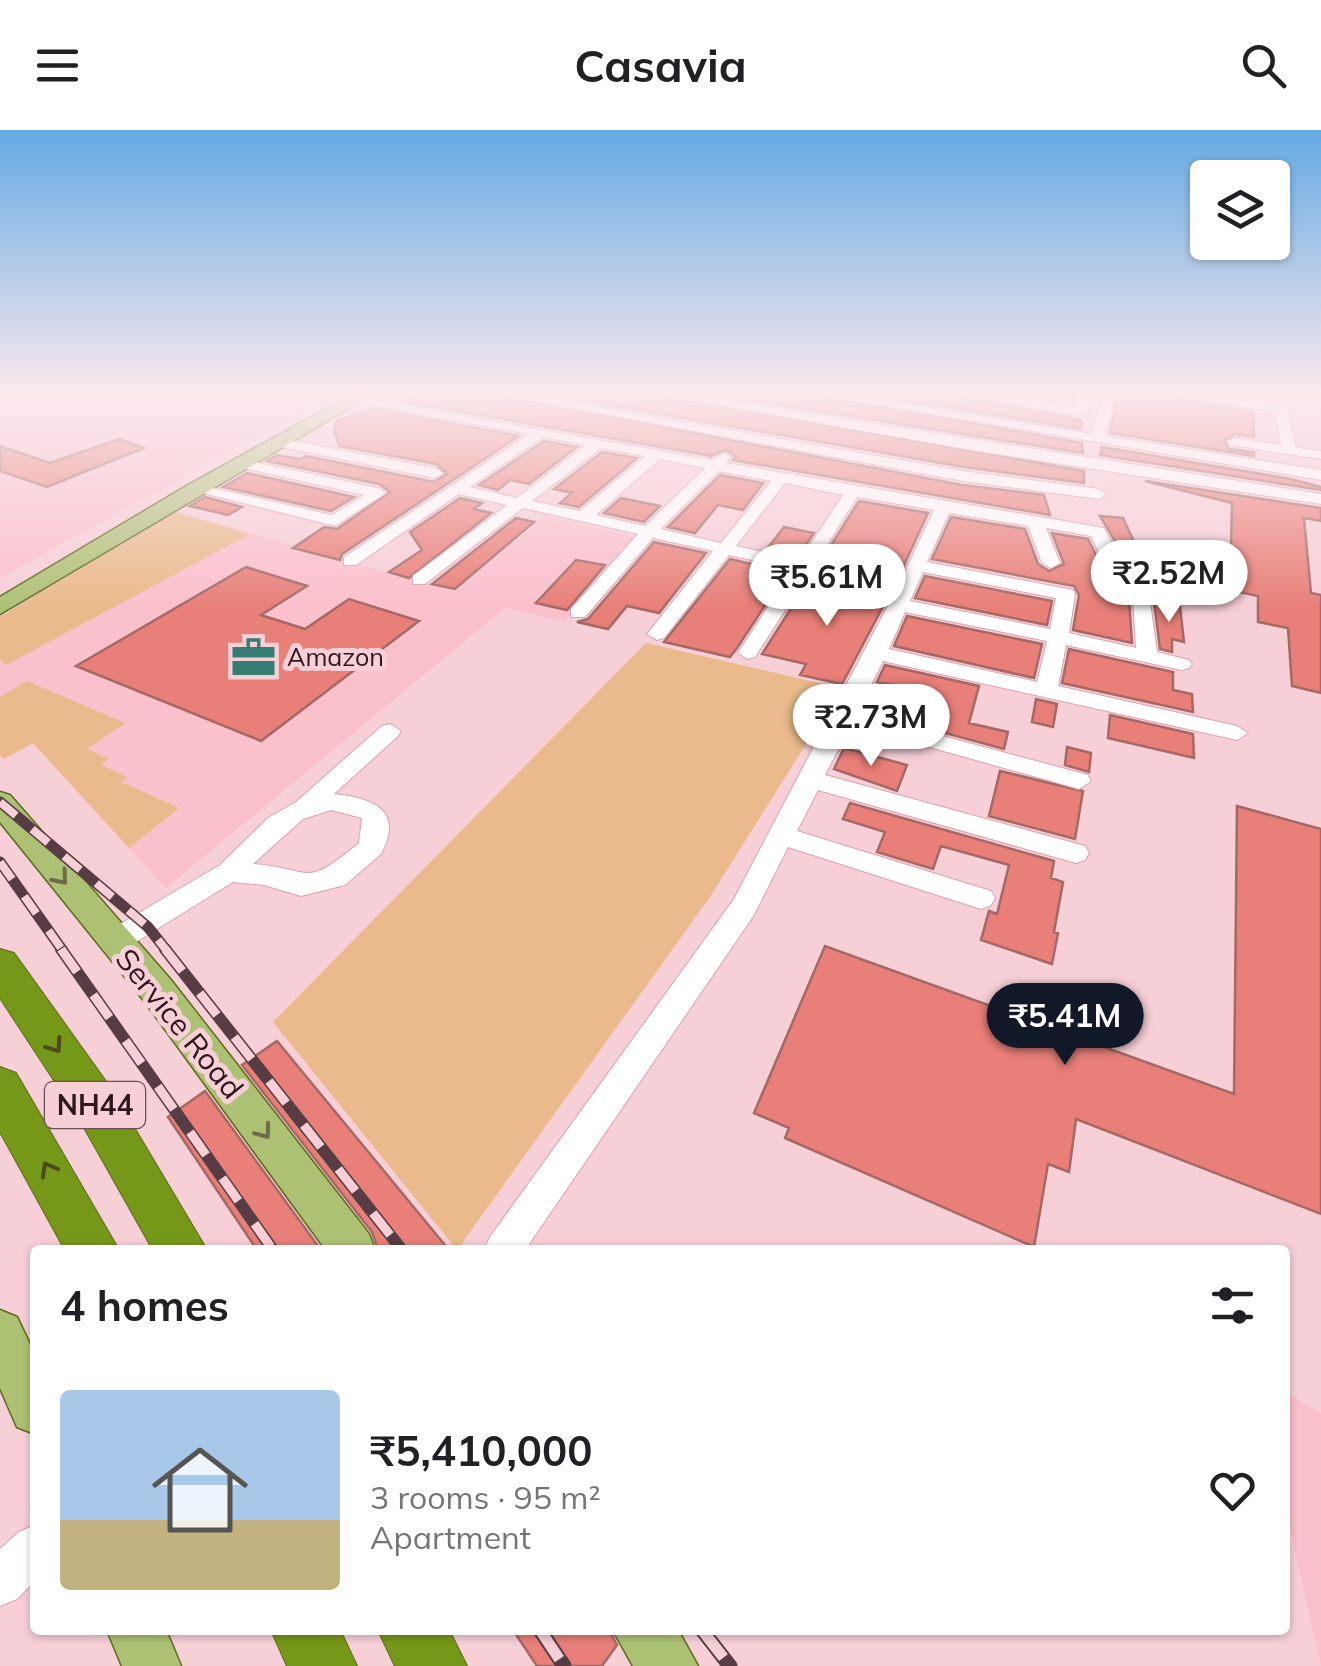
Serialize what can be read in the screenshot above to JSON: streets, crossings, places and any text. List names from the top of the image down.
{
  "streets": {
    "highway": ["NH44"],
    "main road": ["Service Road"]
  },
  "one_way": ["Service Road"],
  "places": {
    "office": ["Amazon"]
  },
  "page": {
    "header": "Casavia",
    "price": [
      "₹2.52M",
      "₹5.61M",
      "₹2.73M",
      "₹5.41M"
    ],
    "heading": "4 homes",
    "list": [
      {
        "name": "₹5,410,000",
        "note": "3 rooms · 95 m² · Apartment"
      }
    ]
  }
}
